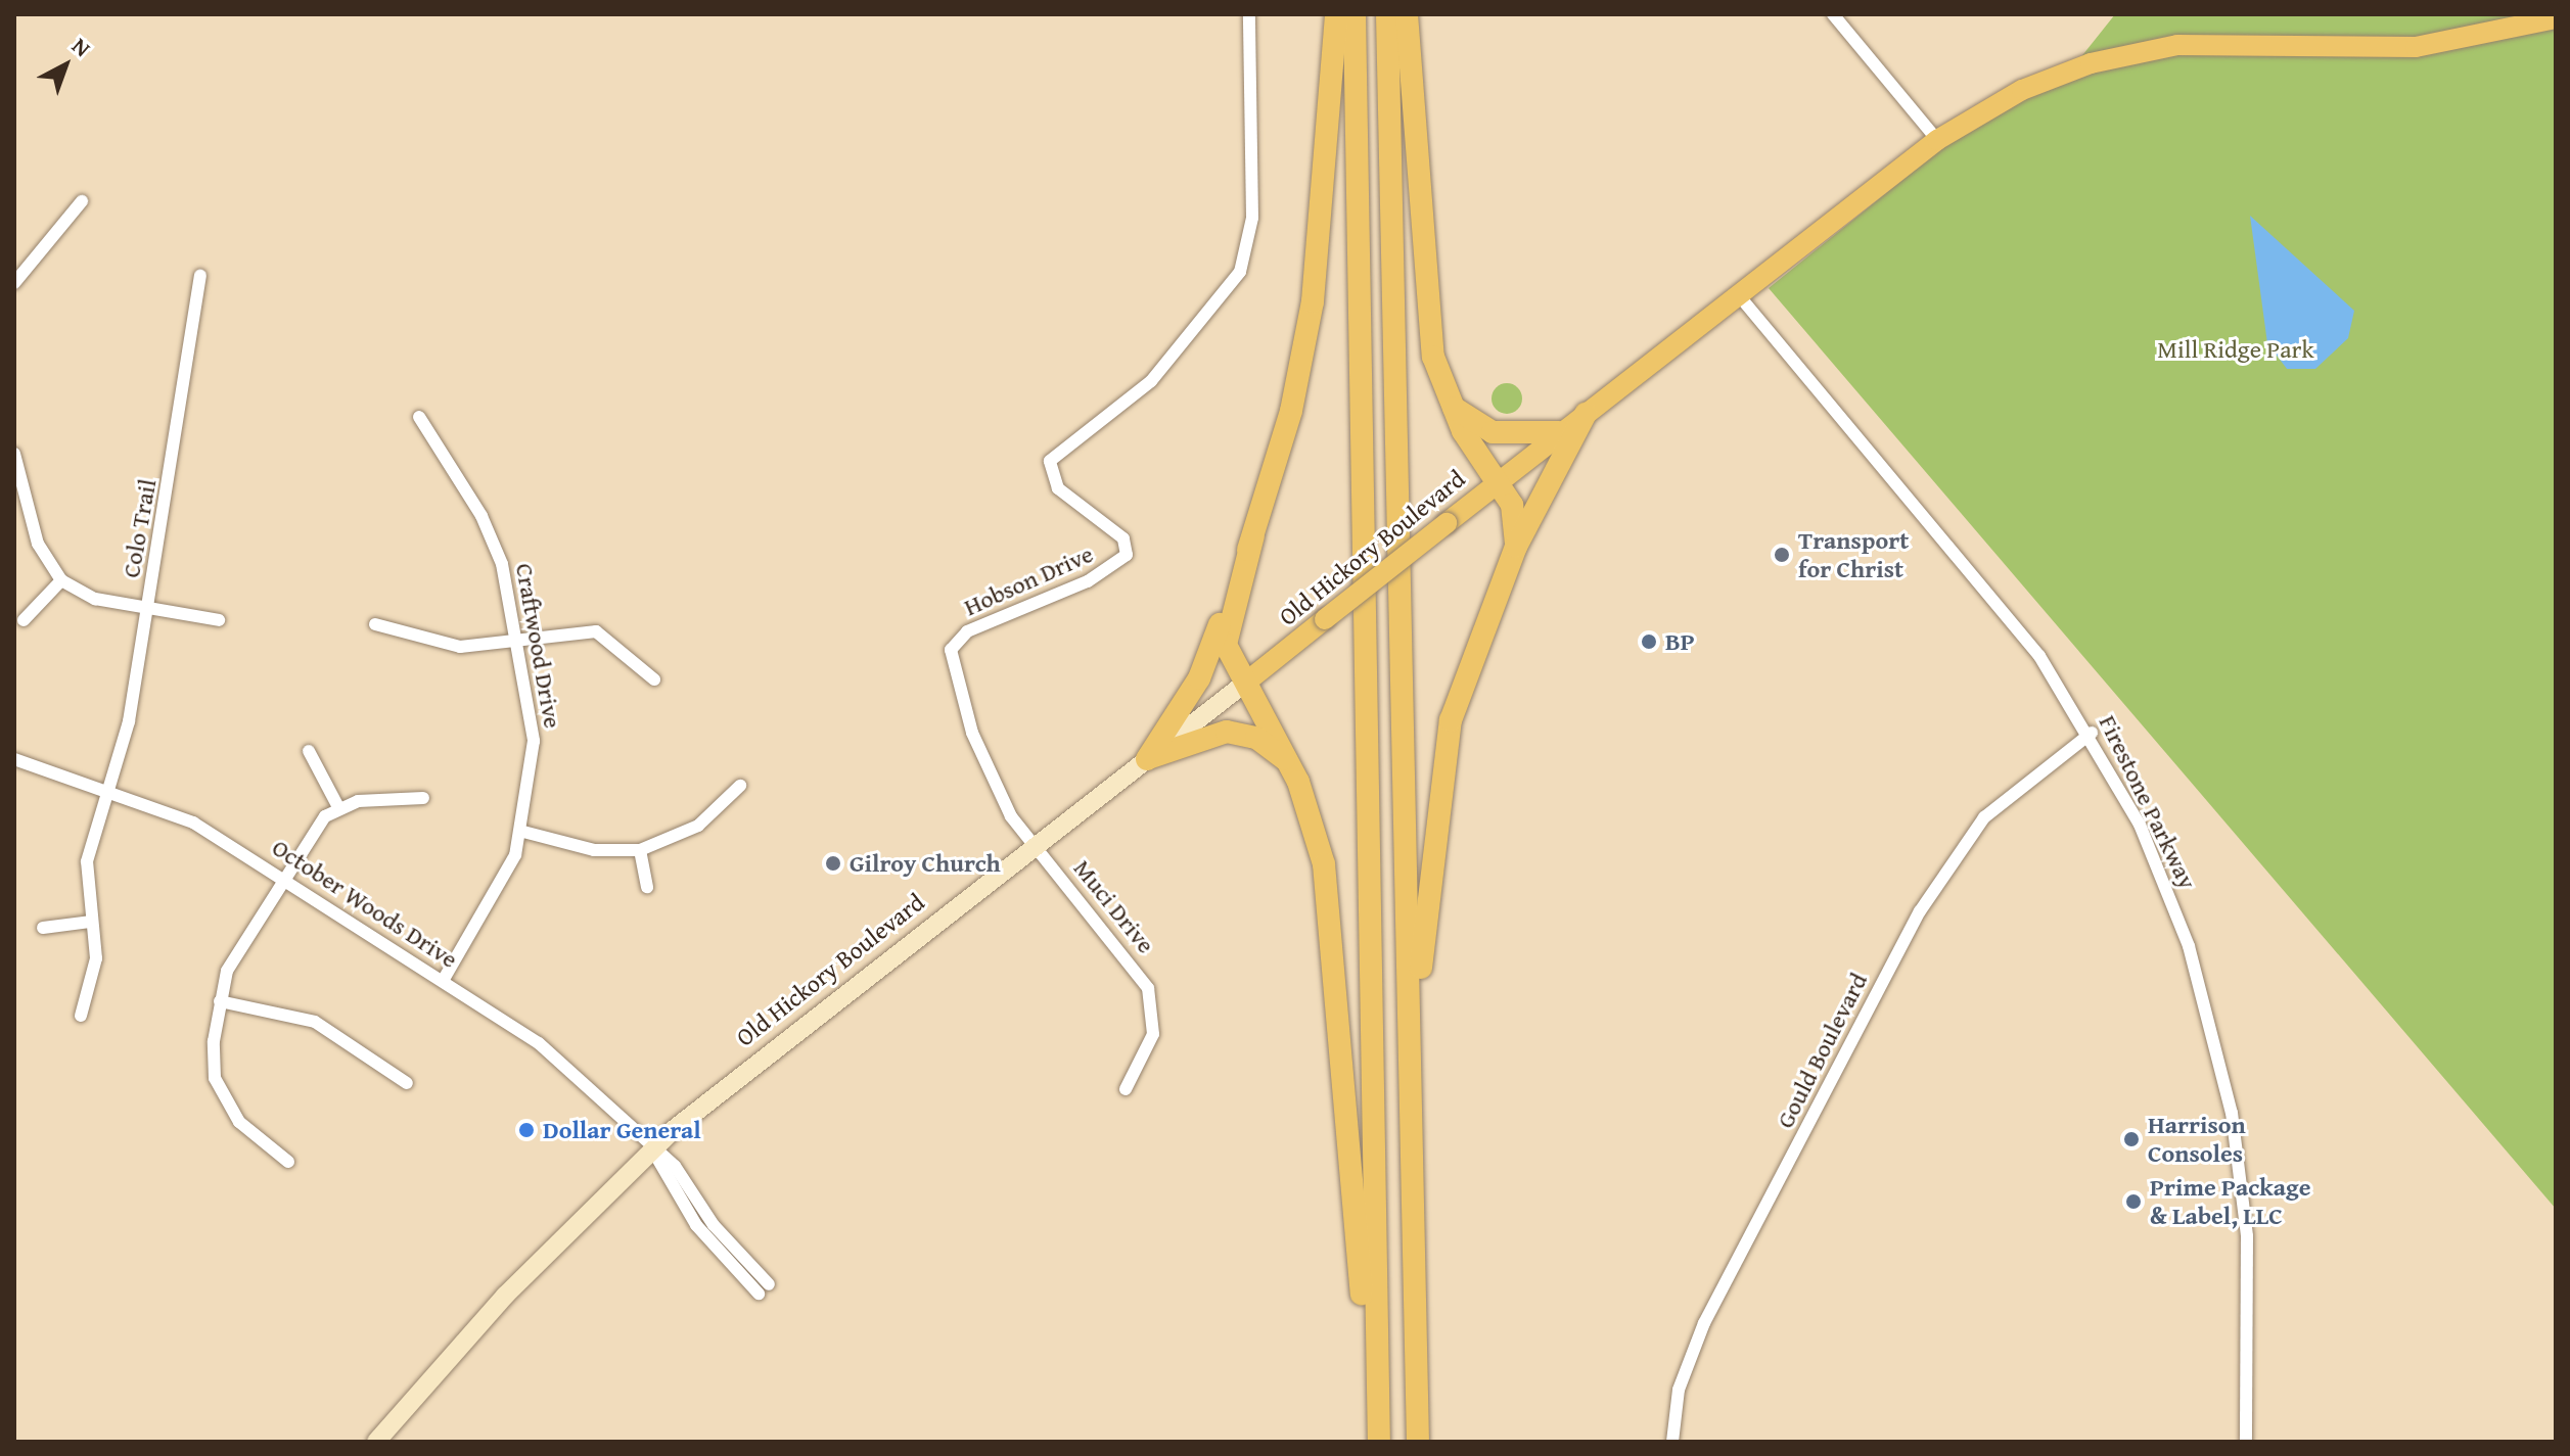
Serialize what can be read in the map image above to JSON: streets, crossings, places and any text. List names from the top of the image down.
{
  "streets": {
    "main road": ["Old Hickory Boulevard"],
    "street": [
      "Colo Trail",
      "Hobson Drive",
      "Craftwood Drive",
      "Firestone Parkway",
      "October Woods Drive",
      "Muci Drive",
      "Gould Boulevard"
    ]
  },
  "crossings": [
    ["Colo Trail", "October Woods Drive"],
    ["Old Hickory Boulevard", "Hobson Drive"],
    ["Old Hickory Boulevard", "Firestone Parkway"],
    ["Old Hickory Boulevard", "October Woods Drive"],
    ["Old Hickory Boulevard", "Muci Drive"],
    ["Hobson Drive", "Muci Drive"],
    ["Craftwood Drive", "October Woods Drive"],
    ["Firestone Parkway", "Gould Boulevard"]
  ],
  "parks": ["Mill Ridge Park"],
  "places": [
    "Transport for Christ",
    "BP",
    "Gilroy Church",
    "Dollar General",
    "Harrison Consoles",
    "Prime Package & Label, LLC"
  ],
  "north": "top right"
}
